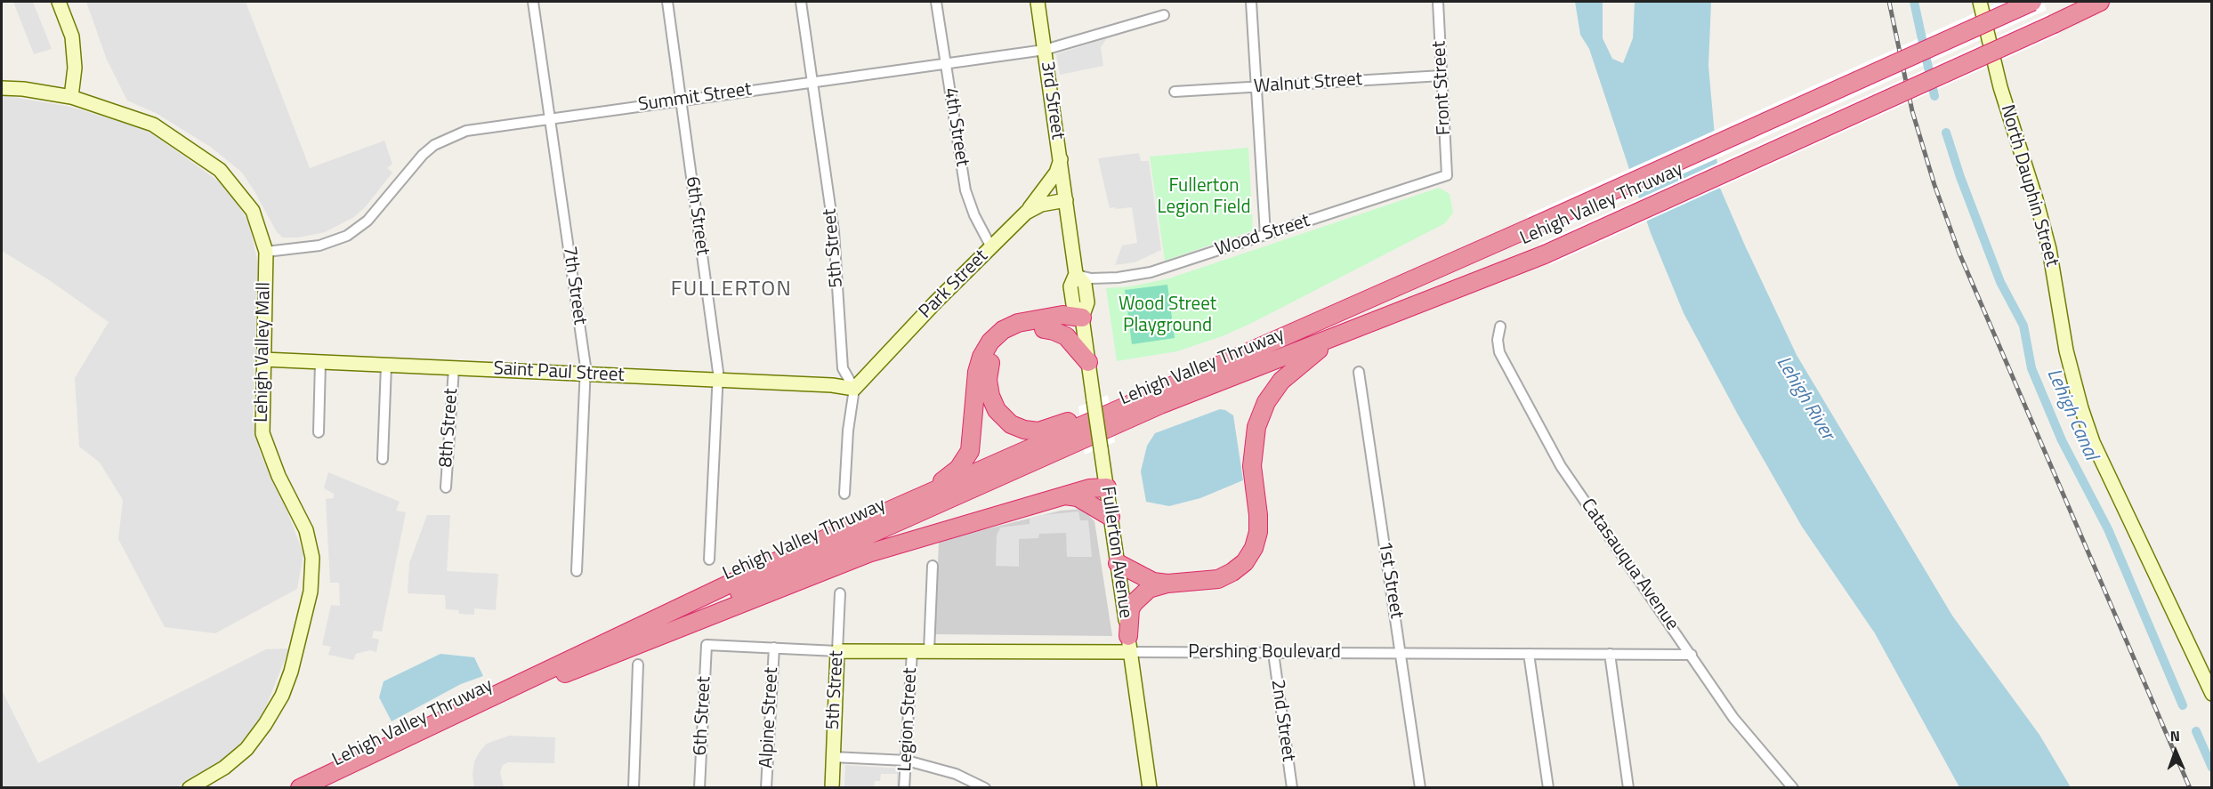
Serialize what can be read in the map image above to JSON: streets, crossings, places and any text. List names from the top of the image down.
{
  "streets": {
    "highway": ["Lehigh Valley Thruway"],
    "street": [
      "Walnut Street",
      "Front Street",
      "Summit Street",
      "3rd Street",
      "4th Street",
      "North Dauphin Street",
      "6th Street",
      "Wood Street",
      "5th Street",
      "Park Street",
      "7th Street",
      "Lehigh Valley Mall",
      "Saint Paul Street",
      "8th Street",
      "Fullerton Avenue",
      "Catasauqua Avenue",
      "1st Street",
      "Pershing Boulevard",
      "Alpine Street",
      "Legion Street",
      "2nd Street"
    ]
  },
  "crossings": [
    ["Walnut Street", "Front Street"],
    ["Front Street", "Wood Street"],
    ["Summit Street", "3rd Street"],
    ["Summit Street", "4th Street"],
    ["Summit Street", "6th Street"],
    ["Summit Street", "5th Street"],
    ["Summit Street", "7th Street"],
    ["Summit Street", "Lehigh Valley Mall"],
    ["3rd Street", "Park Street"],
    ["3rd Street", "Fullerton Avenue"],
    ["4th Street", "Park Street"],
    ["6th Street", "Saint Paul Street"],
    ["6th Street", "Alpine Street"],
    ["Wood Street", "Fullerton Avenue"],
    ["5th Street", "Park Street"],
    ["5th Street", "Saint Paul Street"],
    ["5th Street", "Pershing Boulevard"],
    ["Park Street", "Saint Paul Street"],
    ["Park Street", "Fullerton Avenue"],
    ["7th Street", "Saint Paul Street"],
    ["Lehigh Valley Mall", "Saint Paul Street"],
    ["Saint Paul Street", "8th Street"],
    ["Fullerton Avenue", "Pershing Boulevard"],
    ["Catasauqua Avenue", "Pershing Boulevard"],
    ["1st Street", "Pershing Boulevard"],
    ["Pershing Boulevard", "Legion Street"],
    ["Pershing Boulevard", "2nd Street"]
  ],
  "districts": ["FULLERTON"],
  "water": ["Lehigh River", "Lehigh Canal"],
  "parks": ["Fullerton Legion Field", "Wood Street Playground"],
  "north": "top"
}
